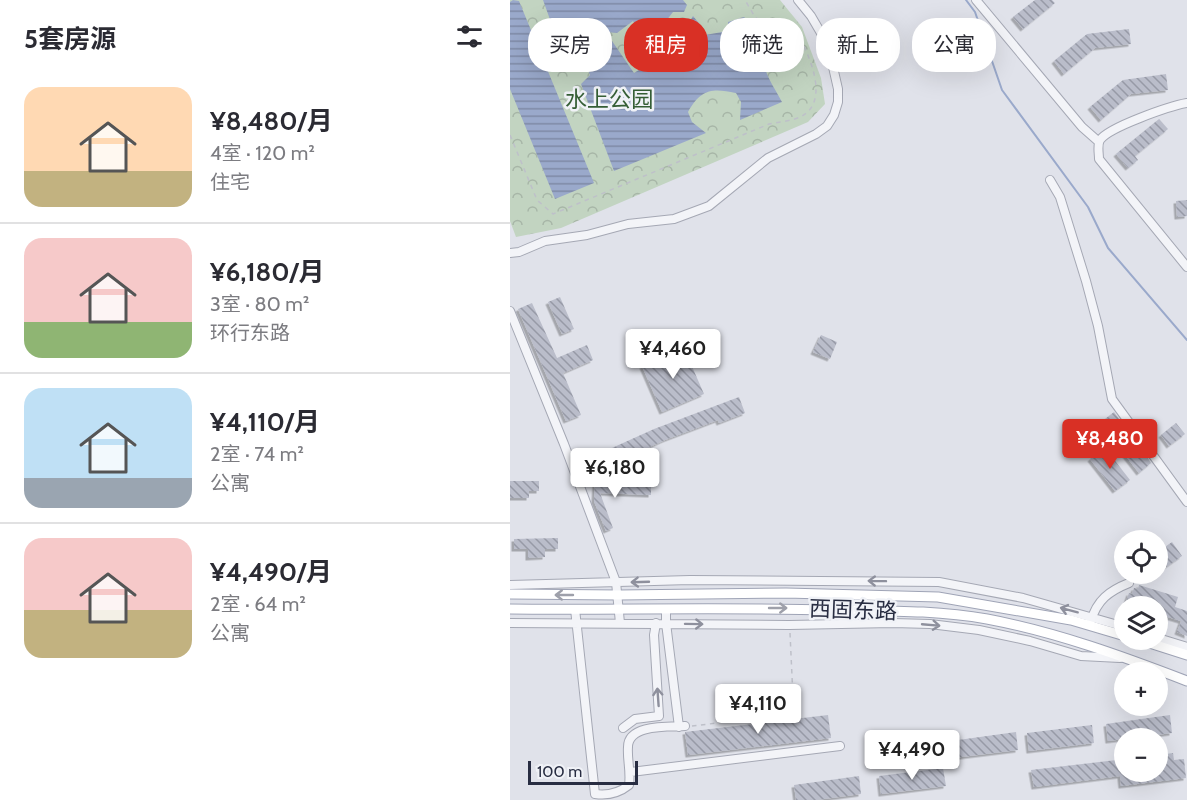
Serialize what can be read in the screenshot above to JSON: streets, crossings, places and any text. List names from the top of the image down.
{
  "streets": {
    "main road": ["西固东路"]
  },
  "parks": ["水上公园"],
  "scale_bar": "100 m",
  "page": {
    "heading": "5套房源",
    "chip": [
      "买房",
      "租房",
      "筛选",
      "新上",
      "公寓"
    ],
    "list": [
      {
        "name": "¥8,480/月",
        "note": "4室 · 120 m² · 住宅"
      },
      {
        "name": "¥6,180/月",
        "note": "3室 · 80 m² · 环行东路"
      },
      {
        "name": "¥4,110/月",
        "note": "2室 · 74 m² · 公寓"
      },
      {
        "name": "¥4,490/月",
        "note": "2室 · 64 m² · 公寓"
      }
    ],
    "price": [
      "¥4,460",
      "¥8,480",
      "¥6,180",
      "¥4,110",
      "¥4,490"
    ],
    "map_buttons": ["+", "−"],
    "scale": "100 m"
  }
}
